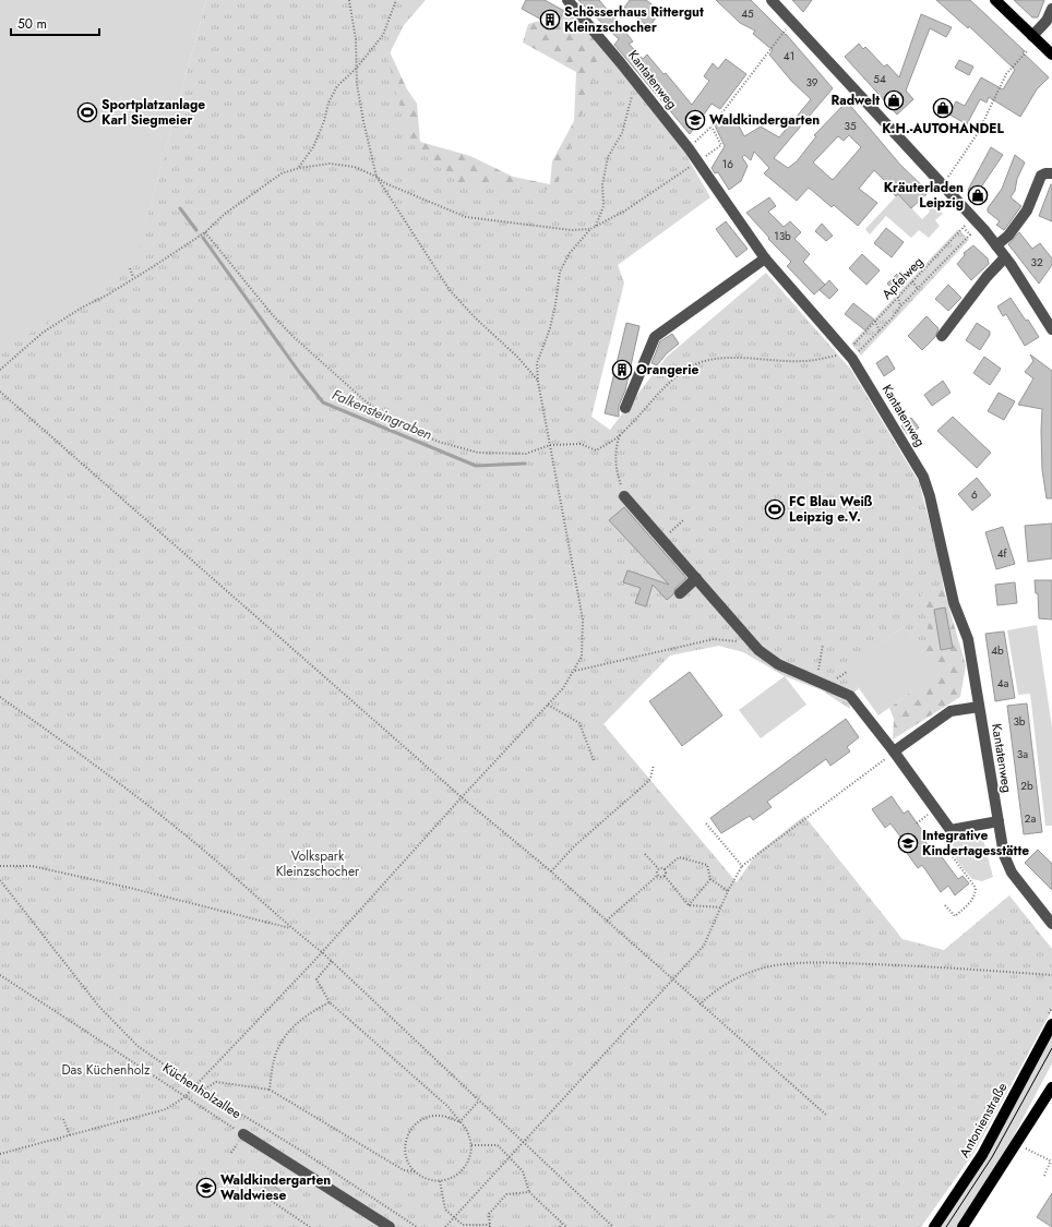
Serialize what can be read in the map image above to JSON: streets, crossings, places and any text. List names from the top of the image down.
{
  "streets": {
    "main road": ["Antonienstraße"],
    "street": ["Kantatenweg", "Küchenholzallee"],
    "path": ["Apfelweg"]
  },
  "crossings": [
    ["Kantatenweg", "Apfelweg"]
  ],
  "water": ["Falkensteingraben"],
  "parks": ["Volkspark Kleinzschocher", "Das Küchenholz"],
  "places": {
    "building": ["Schösserhaus Rittergut Kleinzschocher", "Orangerie"],
    "shop": ["Radwelt", "K.H.-AUTOHANDEL", "Kräuterladen Leipzig"],
    "sports": ["Sportplatzanlage Karl Siegmeier", "FC Blau Weiß Leipzig e.V."],
    "school or university": ["Waldkindergarten", "Integrative Kindertagesstätte", "Waldkindergarten Waldwiese"]
  },
  "house_numbers": [
    "45",
    "41",
    "54",
    "39",
    "35",
    "16",
    "13b",
    "32",
    "6",
    "4f",
    "4b",
    "4a",
    "3b",
    "3a",
    "2b",
    "2a"
  ],
  "scale_bar": "50 m"
}
